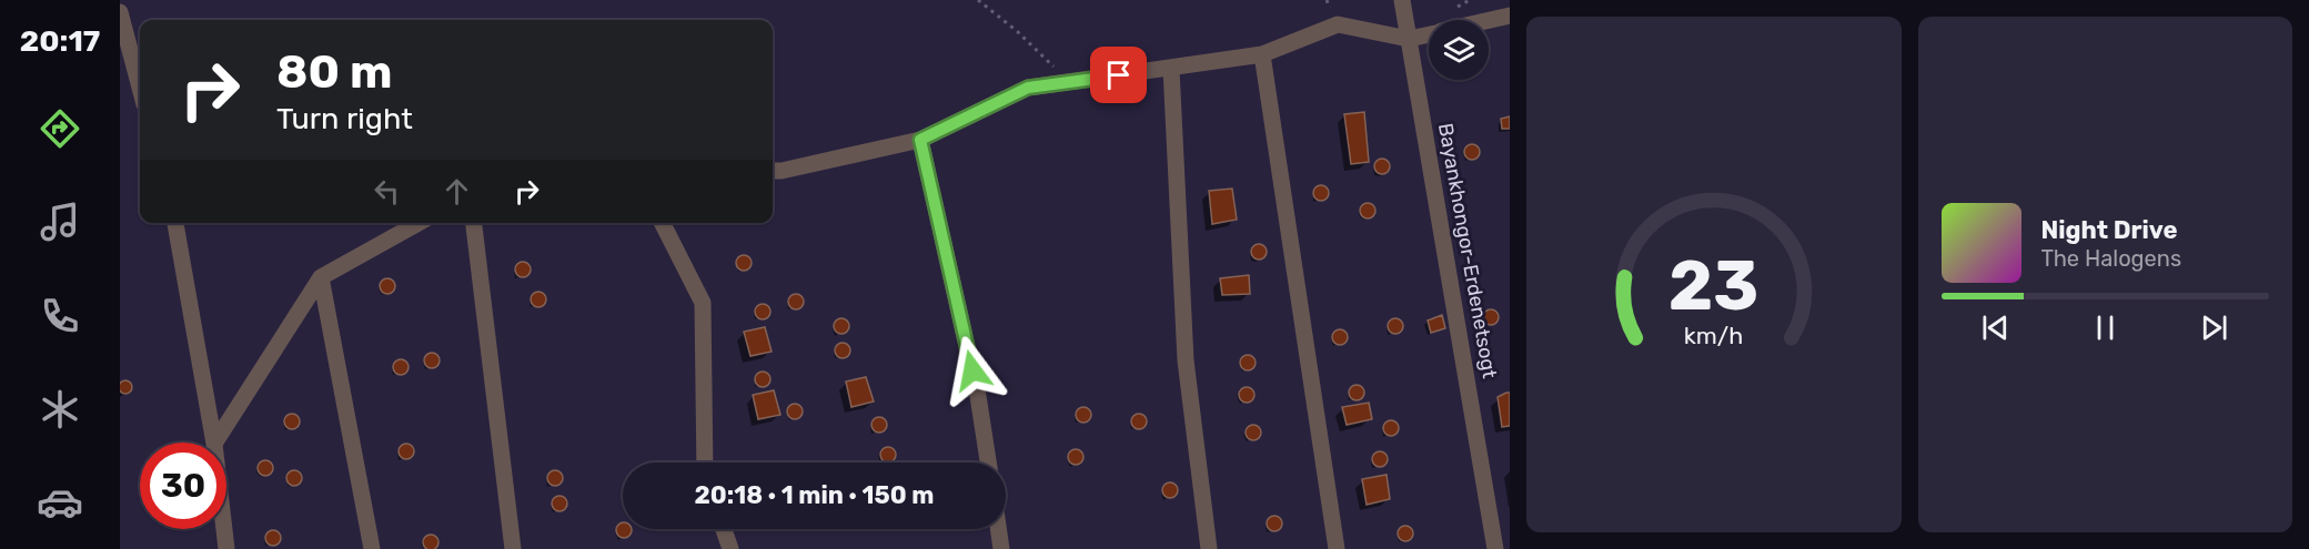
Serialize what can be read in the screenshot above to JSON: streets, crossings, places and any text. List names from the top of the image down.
{
  "streets": {
    "street": ["Bayankhongor-Erdenetsogt"]
  },
  "page": {
    "tabs": "20:17",
    "turn": ["80 m", "Turn right"],
    "song": ["Night Drive", "The Halogens"],
    "limit": "30",
    "trip": "20:18 · 1 min · 150 m",
    "gauge": ["23", "km/h"]
  }
}
